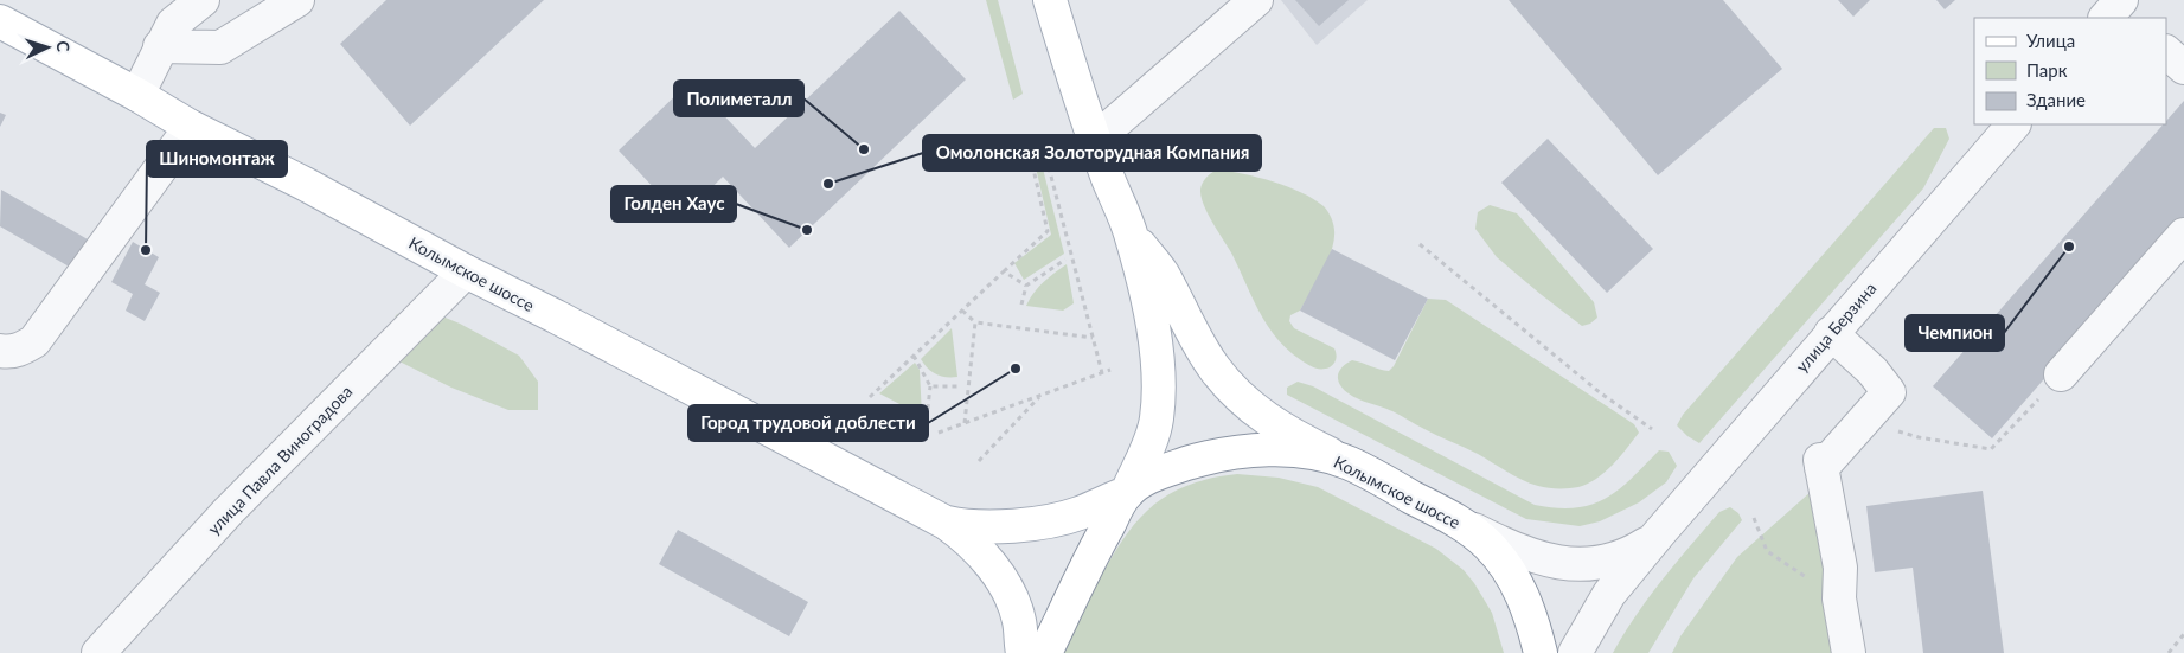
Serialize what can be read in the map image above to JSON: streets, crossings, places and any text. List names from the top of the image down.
{
  "streets": {
    "main road": ["Колымское шоссе"],
    "street": ["улица Берзина", "улица Павла Виноградова"]
  },
  "crossings": [
    ["Колымское шоссе", "улица Берзина"],
    ["Колымское шоссе", "улица Павла Виноградова"]
  ],
  "places": [
    "Полиметалл",
    "Омолонская Золоторудная Компания",
    "Голден Хаус",
    "Чемпион",
    "Шиномонтаж",
    "Город трудовой доблести"
  ],
  "legend": ["Улица", "Парк", "Здание"],
  "north": "right"
}
